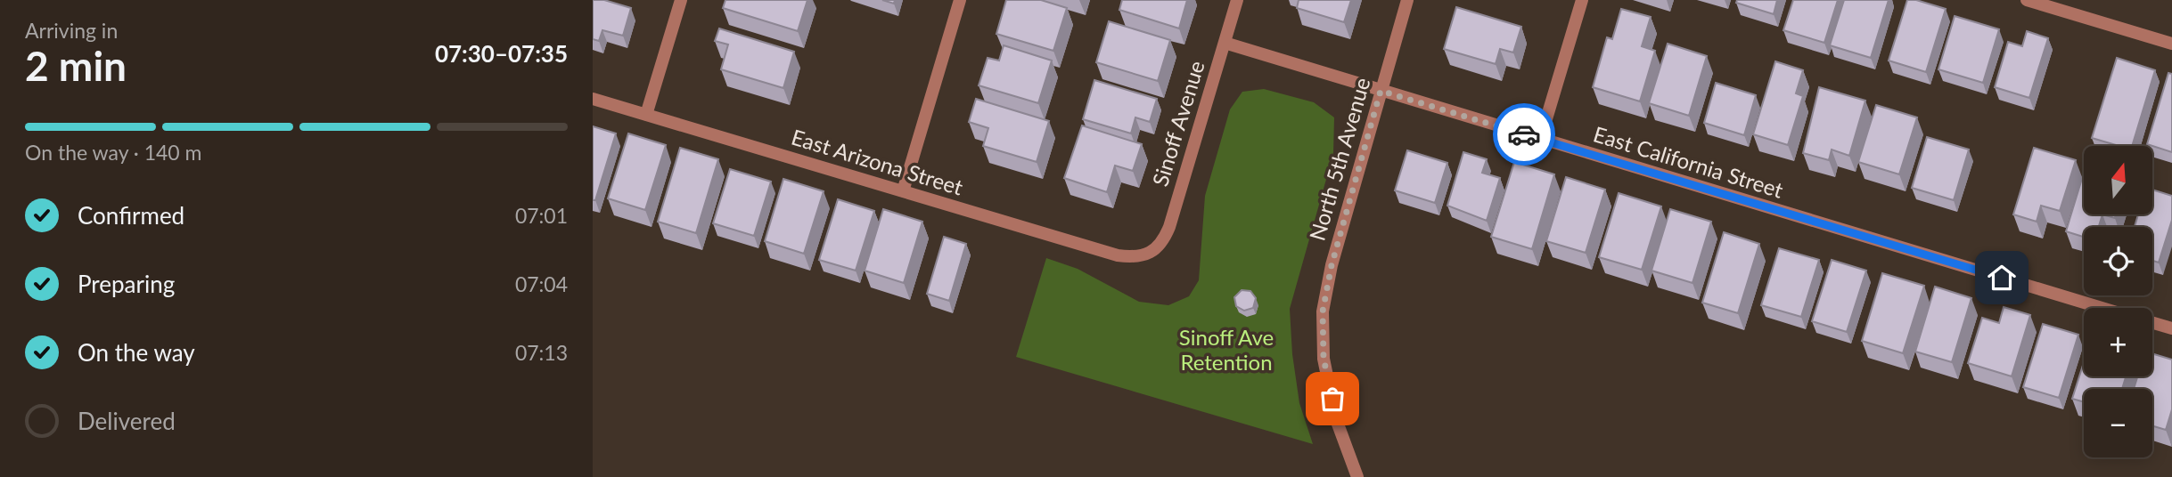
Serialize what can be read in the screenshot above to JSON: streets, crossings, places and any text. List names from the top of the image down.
{
  "streets": {
    "street": [
      "Sinoff Avenue",
      "North 5th Avenue",
      "East Arizona Street",
      "East California Street"
    ]
  },
  "crossings": [
    ["Sinoff Avenue", "East Arizona Street"],
    ["Sinoff Avenue", "East California Street"],
    ["North 5th Avenue", "East California Street"]
  ],
  "parks": ["Sinoff Ave Retention"],
  "north": "top",
  "page": {
    "heading": ["2 min", "Arriving in", "07:30–07:35"],
    "bar": "On the way · 140 m",
    "map_buttons": ["+", "−"],
    "list": [
      ["Confirmed", "07:01"],
      ["Preparing", "07:04"],
      ["On the way", "07:13"],
      "Delivered"
    ]
  }
}
